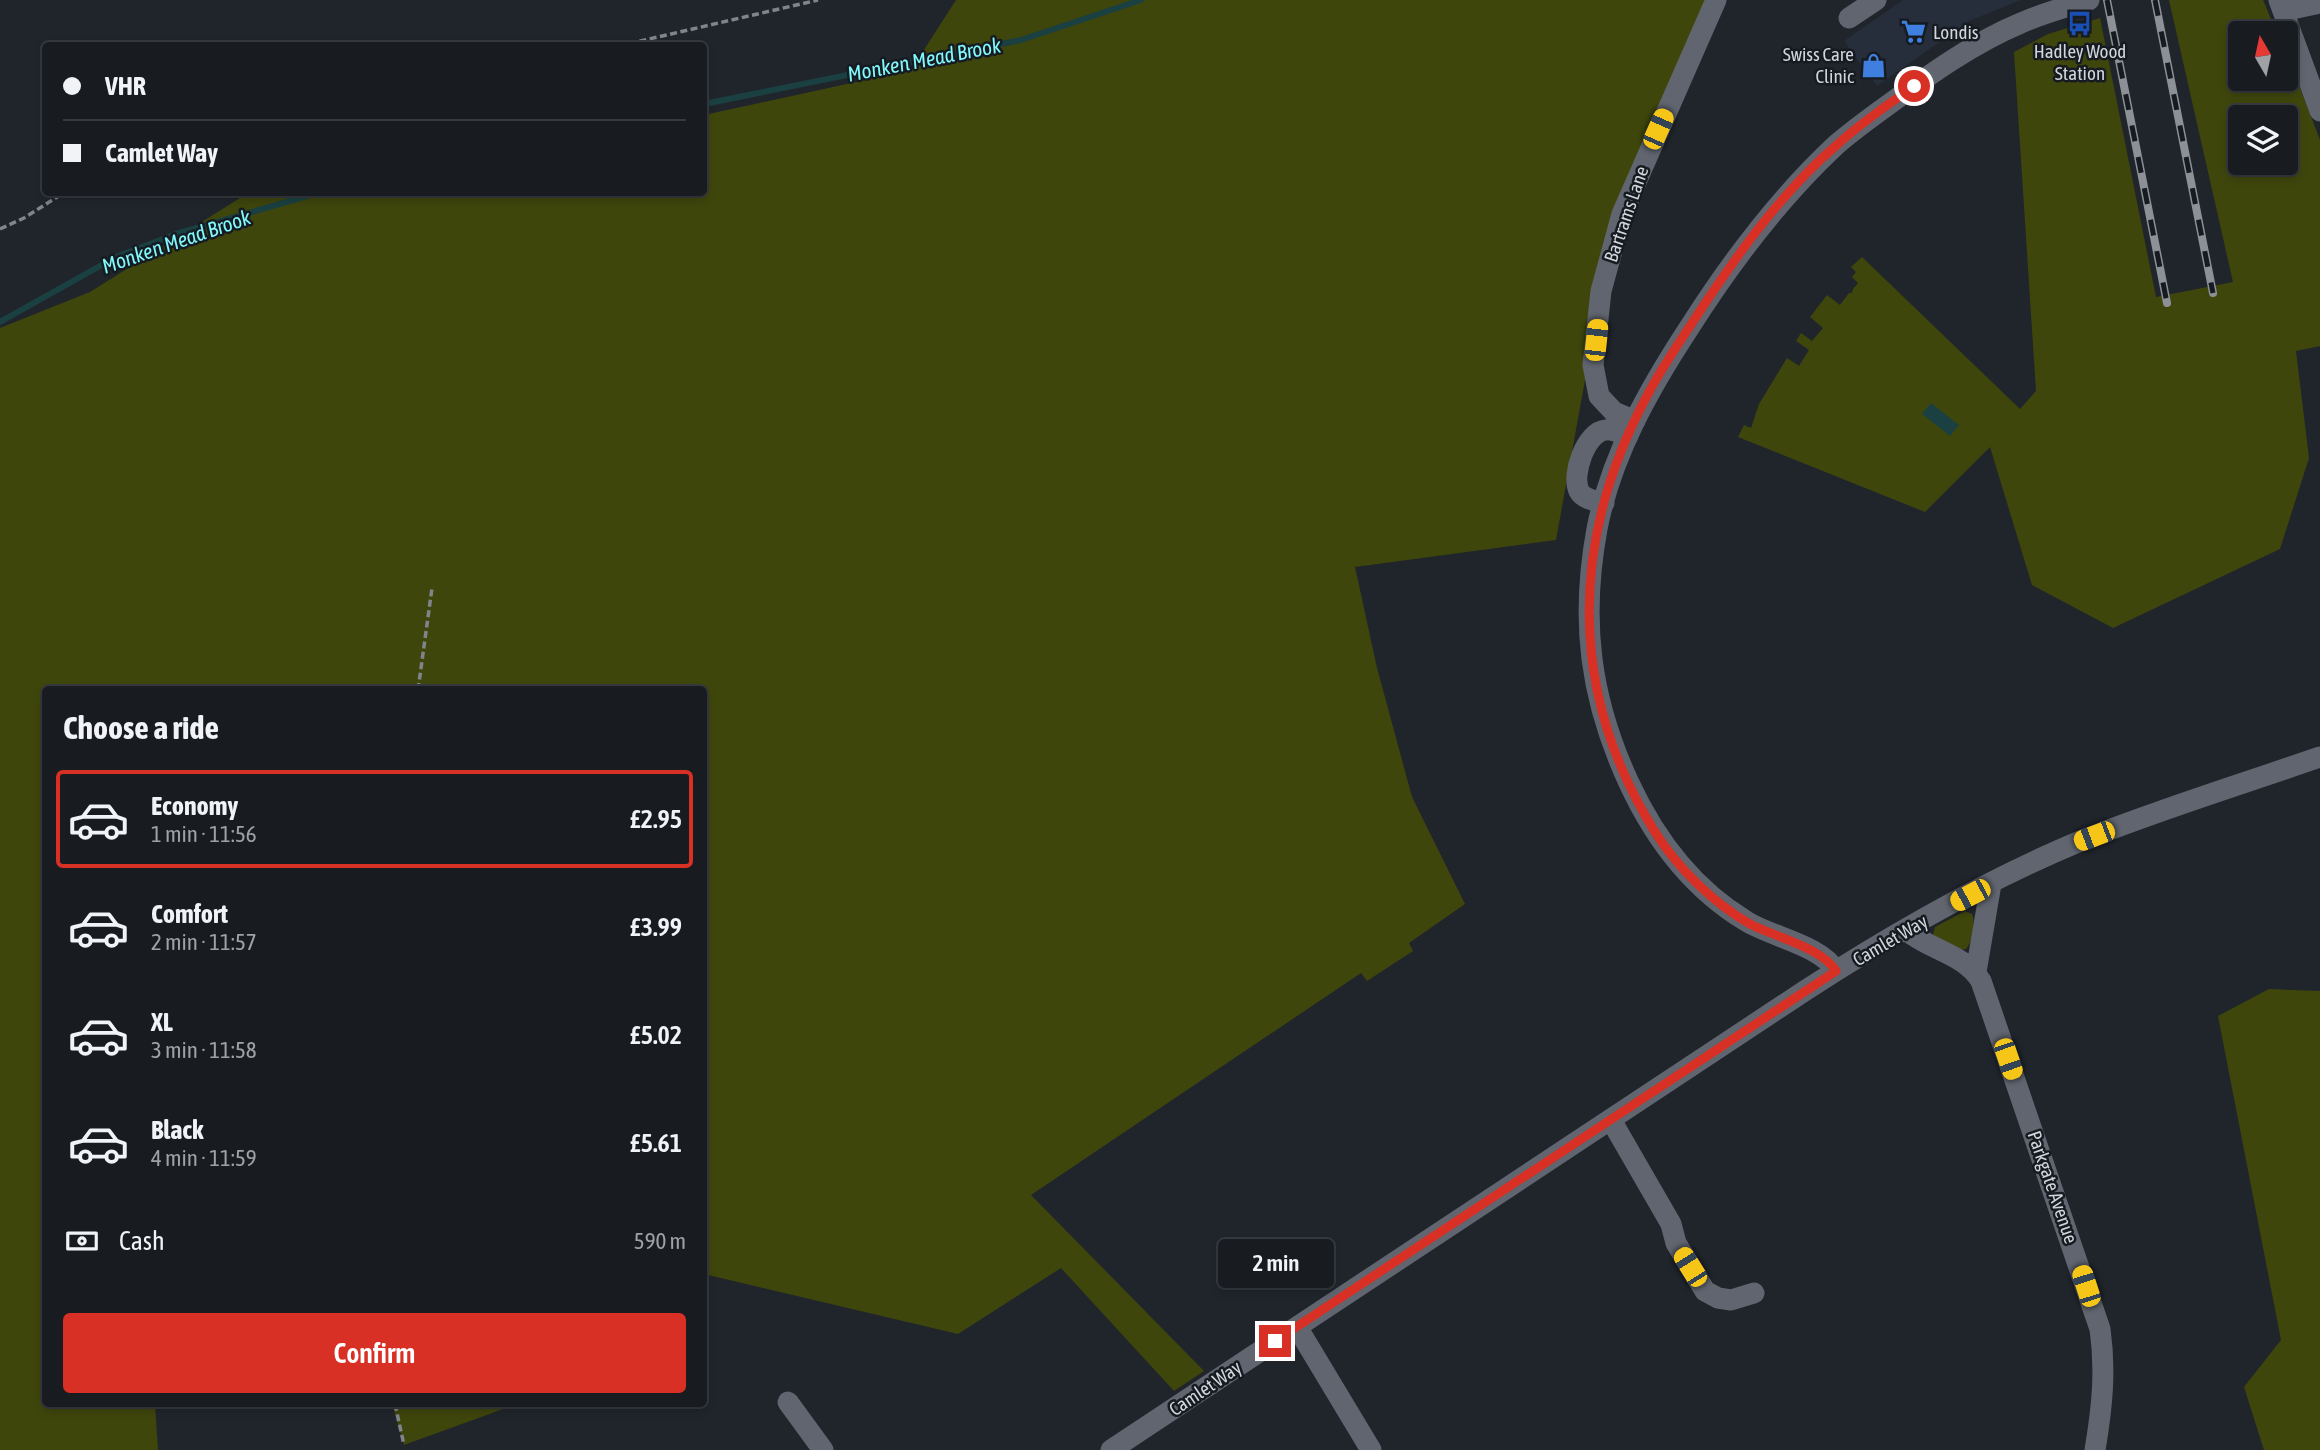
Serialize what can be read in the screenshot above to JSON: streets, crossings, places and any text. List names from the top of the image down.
{
  "streets": {
    "street": ["Bartrams Lane", "Camlet Way", "Parkgate Avenue"]
  },
  "water": ["Monken Mead Brook"],
  "places": {
    "bus stop": ["Hadley Wood Station"],
    "supermarket": ["Londis"],
    "shop": ["Swiss Care Clinic"]
  },
  "north": "top",
  "page": {
    "banner": ["VHR", "Camlet Way"],
    "heading": "Choose a ride",
    "list": [
      {
        "name": "Economy",
        "note": "1 min · 11:56",
        "value": "£2.95"
      },
      {
        "name": "Comfort",
        "note": "2 min · 11:57",
        "value": "£3.99"
      },
      {
        "name": "XL",
        "note": "3 min · 11:58",
        "value": "£5.02"
      },
      {
        "name": "Black",
        "note": "4 min · 11:59",
        "value": "£5.61"
      }
    ],
    "pay": ["Cash", "590 m"],
    "bubble": "2 min",
    "buttons": "Confirm"
  }
}
